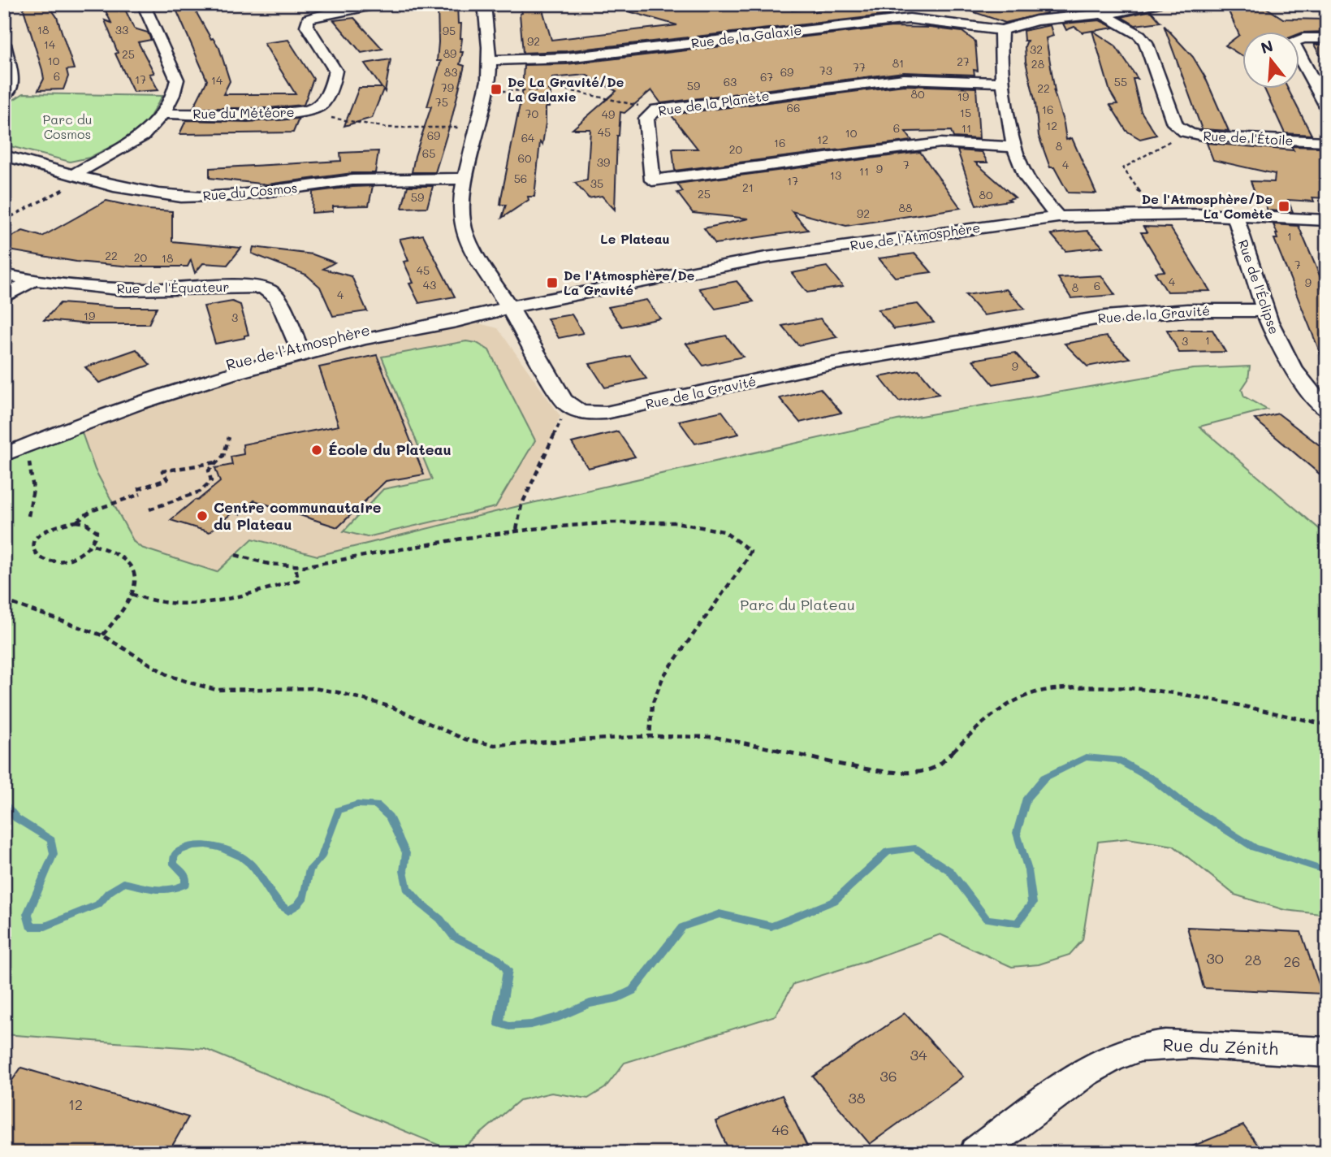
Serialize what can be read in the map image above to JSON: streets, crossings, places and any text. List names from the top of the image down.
{
  "streets": {
    "street": [
      "Rue de la Galaxie",
      "Rue de la Planète",
      "Rue du Météore",
      "Rue de l'Étoile",
      "Rue du Cosmos",
      "Rue de l'Atmosphère",
      "Rue de l'Éclipse",
      "Rue de l'Équateur",
      "Rue de la Gravité",
      "Rue du Zénith"
    ]
  },
  "crossings": [
    ["Rue de l'Atmosphère", "Rue de l'Éclipse"],
    ["Rue de l'Atmosphère", "Rue de l'Équateur"],
    ["Rue de l'Éclipse", "Rue de la Gravité"]
  ],
  "districts": ["Le Plateau"],
  "parks": ["Parc du Cosmos", "Parc du Plateau"],
  "places": {
    "transit": ["De La Gravité/De La Galaxie", "De l'Atmosphère/De La Comète", "De l'Atmosphère/De La Gravité"],
    "other": ["École du Plateau", "Centre communautaire du Plateau"]
  },
  "house_numbers": [
    "18",
    "33",
    "95",
    "92",
    "14",
    "32",
    "89",
    "25",
    "10",
    "27",
    "81",
    "28",
    "77",
    "73",
    "83",
    "69",
    "6",
    "67",
    "17",
    "14",
    "63",
    "55",
    "59",
    "79",
    "22",
    "80",
    "19",
    "75",
    "66",
    "16",
    "15",
    "70",
    "49",
    "12",
    "6",
    "11",
    "45",
    "10",
    "69",
    "64",
    "12",
    "16",
    "8",
    "20",
    "65",
    "60",
    "39",
    "7",
    "4",
    "9",
    "11",
    "13",
    "56",
    "17",
    "35",
    "21",
    "25",
    "80",
    "59",
    "88",
    "92",
    "1",
    "22",
    "20",
    "18",
    "7",
    "45",
    "4",
    "9",
    "43",
    "6",
    "8",
    "4",
    "19",
    "3",
    "1",
    "3",
    "9",
    "30",
    "28",
    "26",
    "34",
    "36",
    "38",
    "12",
    "46"
  ],
  "north": "top"
}
